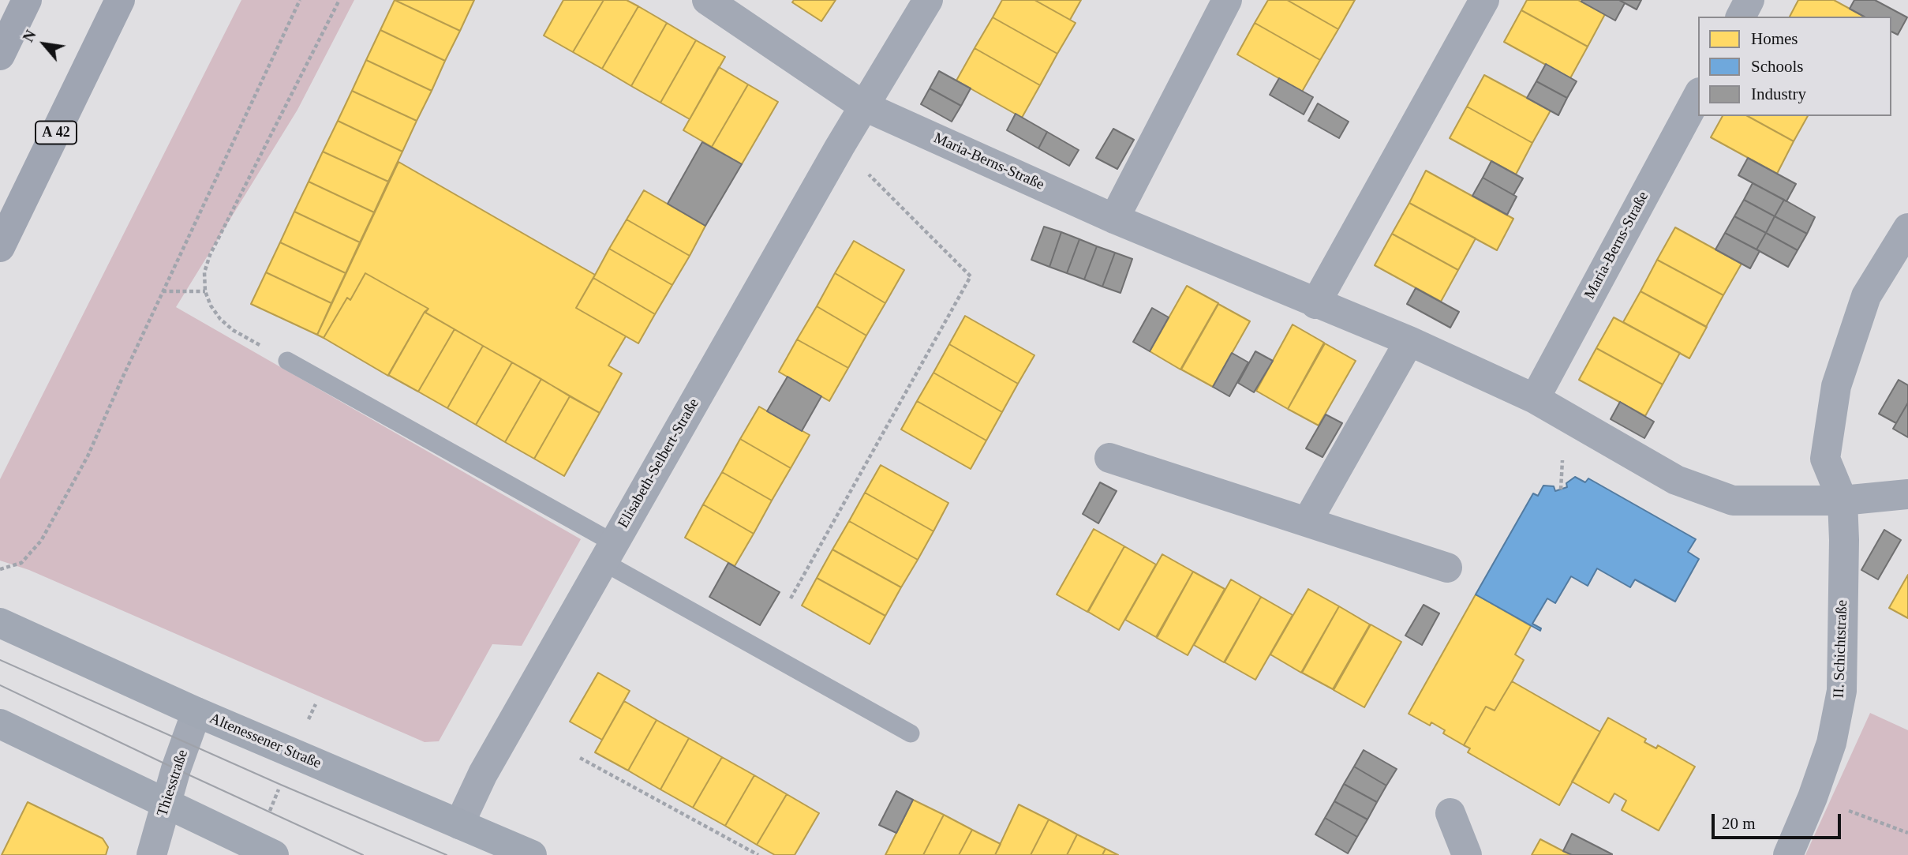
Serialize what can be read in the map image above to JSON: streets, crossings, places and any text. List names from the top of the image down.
{
  "streets": {
    "highway": ["A 42"],
    "main road": ["Altenessener Straße"],
    "street": [
      "Maria-Berns-Straße",
      "Elisabeth-Selbert-Straße",
      "II. Schichtstraße",
      "Thiesstraße"
    ]
  },
  "crossings": [
    ["Maria-Berns-Straße", "Elisabeth-Selbert-Straße"],
    ["Maria-Berns-Straße", "II. Schichtstraße"],
    ["Elisabeth-Selbert-Straße", "Altenessener Straße"],
    ["Altenessener Straße", "Thiesstraße"]
  ],
  "legend": ["Homes", "Schools", "Industry"],
  "scale_bar": "20 m",
  "north": "top left"
}
